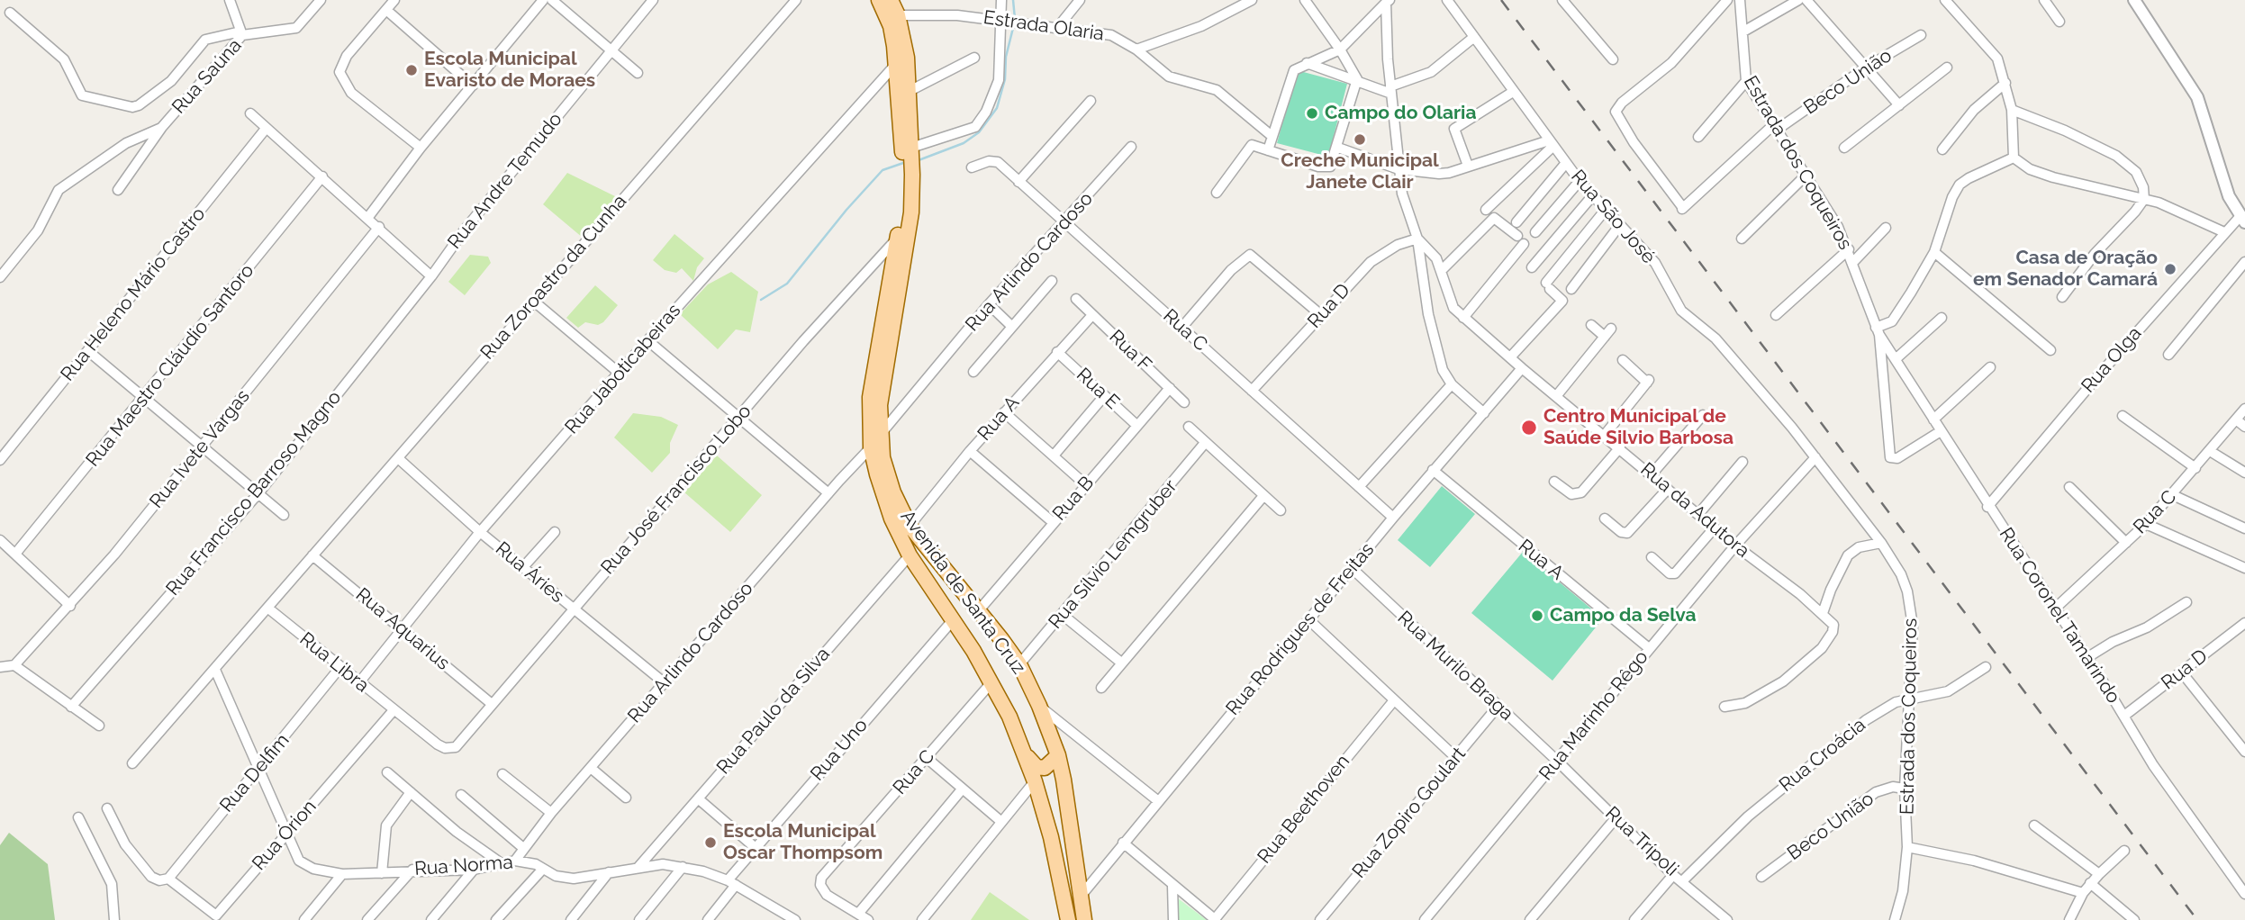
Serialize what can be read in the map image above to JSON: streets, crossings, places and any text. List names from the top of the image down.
{
  "streets": {
    "main road": ["Avenida de Santa Cruz"],
    "street": [
      "Estrada Olaria",
      "Rua Saúna",
      "Beco União",
      "Estrada dos Coqueiros",
      "Rua Andre Temudo",
      "Rua São José",
      "Rua Arlindo Cardoso",
      "Rua Zoroastro da Cunha",
      "Rua Heleno Mário Castro",
      "Rua D",
      "Rua C",
      "Rua F",
      "Rua Olga",
      "Rua Maestro Cláudio Santoro",
      "Rua Jaboticabeiras",
      "Rua E",
      "Rua A",
      "Rua Ivete Vargas",
      "Rua José Francisco Lobo",
      "Rua Francisco Barroso Magno",
      "Rua B",
      "Rua da Adutora",
      "Rua Sílvio Lemgruber",
      "Rua Áries",
      "Rua Coronel Tamarindo",
      "Rua Aquarius",
      "Rua Rodrigues de Freitas",
      "Rua Libra",
      "Rua Murilo Braga",
      "Rua Paulo da Silva",
      "Rua Marinho Rêgo",
      "Rua Uno",
      "Rua Croácia",
      "Rua Delfim",
      "Rua Beethoven",
      "Rua Zopiro Goulart",
      "Rua Órion",
      "Rua Trípoli",
      "Rua Norma"
    ]
  },
  "crossings": [
    ["Estrada Olaria", "Avenida de Santa Cruz"],
    ["Beco União", "Estrada dos Coqueiros"],
    ["Estrada dos Coqueiros", "Rua São José"],
    ["Estrada dos Coqueiros", "Rua Coronel Tamarindo"],
    ["Estrada dos Coqueiros", "Rua Croácia"],
    ["Rua Andre Temudo", "Rua Francisco Barroso Magno"],
    ["Rua São José", "Rua Marinho Rêgo"],
    ["Rua Arlindo Cardoso", "Rua C"],
    ["Rua Arlindo Cardoso", "Rua Áries"],
    ["Rua Arlindo Cardoso", "Avenida de Santa Cruz"],
    ["Rua Arlindo Cardoso", "Rua Norma"],
    ["Rua Zoroastro da Cunha", "Rua Áries"],
    ["Rua Zoroastro da Cunha", "Rua Aquarius"],
    ["Rua D", "Rua C"],
    ["Rua D", "Rua da Adutora"],
    ["Rua D", "Rua Coronel Tamarindo"],
    ["Rua C", "Avenida de Santa Cruz"],
    ["Rua C", "Rua Coronel Tamarindo"],
    ["Rua C", "Rua Rodrigues de Freitas"],
    ["Rua F", "Rua A"],
    ["Rua F", "Rua B"],
    ["Rua Olga", "Rua Coronel Tamarindo"],
    ["Rua Jaboticabeiras", "Rua Áries"],
    ["Rua Jaboticabeiras", "Avenida de Santa Cruz"],
    ["Rua Jaboticabeiras", "Rua Aquarius"],
    ["Rua Jaboticabeiras", "Rua Libra"],
    ["Rua E", "Rua A"],
    ["Rua E", "Rua B"],
    ["Rua A", "Avenida de Santa Cruz"],
    ["Rua A", "Rua Rodrigues de Freitas"],
    ["Rua A", "Rua Marinho Rêgo"],
    ["Rua José Francisco Lobo", "Rua Áries"],
    ["Rua José Francisco Lobo", "Avenida de Santa Cruz"],
    ["Rua José Francisco Lobo", "Rua Aquarius"],
    ["Rua José Francisco Lobo", "Rua Libra"],
    ["Rua B", "Avenida de Santa Cruz"],
    ["Rua da Adutora", "Rua Rodrigues de Freitas"],
    ["Rua da Adutora", "Rua Marinho Rêgo"],
    ["Rua Sílvio Lemgruber", "Avenida de Santa Cruz"],
    ["Avenida de Santa Cruz", "Rua Rodrigues de Freitas"],
    ["Avenida de Santa Cruz", "Rua Paulo da Silva"],
    ["Avenida de Santa Cruz", "Rua Uno"],
    ["Rua Rodrigues de Freitas", "Rua Murilo Braga"],
    ["Rua Libra", "Rua Delfim"],
    ["Rua Libra", "Rua Órion"],
    ["Rua Murilo Braga", "Rua Marinho Rêgo"],
    ["Rua Murilo Braga", "Rua Zopiro Goulart"],
    ["Rua Murilo Braga", "Rua Trípoli"],
    ["Rua Paulo da Silva", "Rua Norma"],
    ["Rua Marinho Rêgo", "Rua Trípoli"],
    ["Rua Uno", "Rua Norma"],
    ["Rua Croácia", "Rua Trípoli"],
    ["Rua Delfim", "Rua Órion"],
    ["Rua Delfim", "Rua Norma"],
    ["Rua Órion", "Rua Norma"]
  ],
  "places": [
    "Escola Municipal Evaristo de Moraes",
    "Campo do Olaria",
    "Creche Municipal Janete Clair",
    "Casa de Oração em Senador Camará",
    "Centro Municipal de Saúde Silvio Barbosa",
    "Campo da Selva",
    "Escola Municipal Oscar Thompsom"
  ]
}
